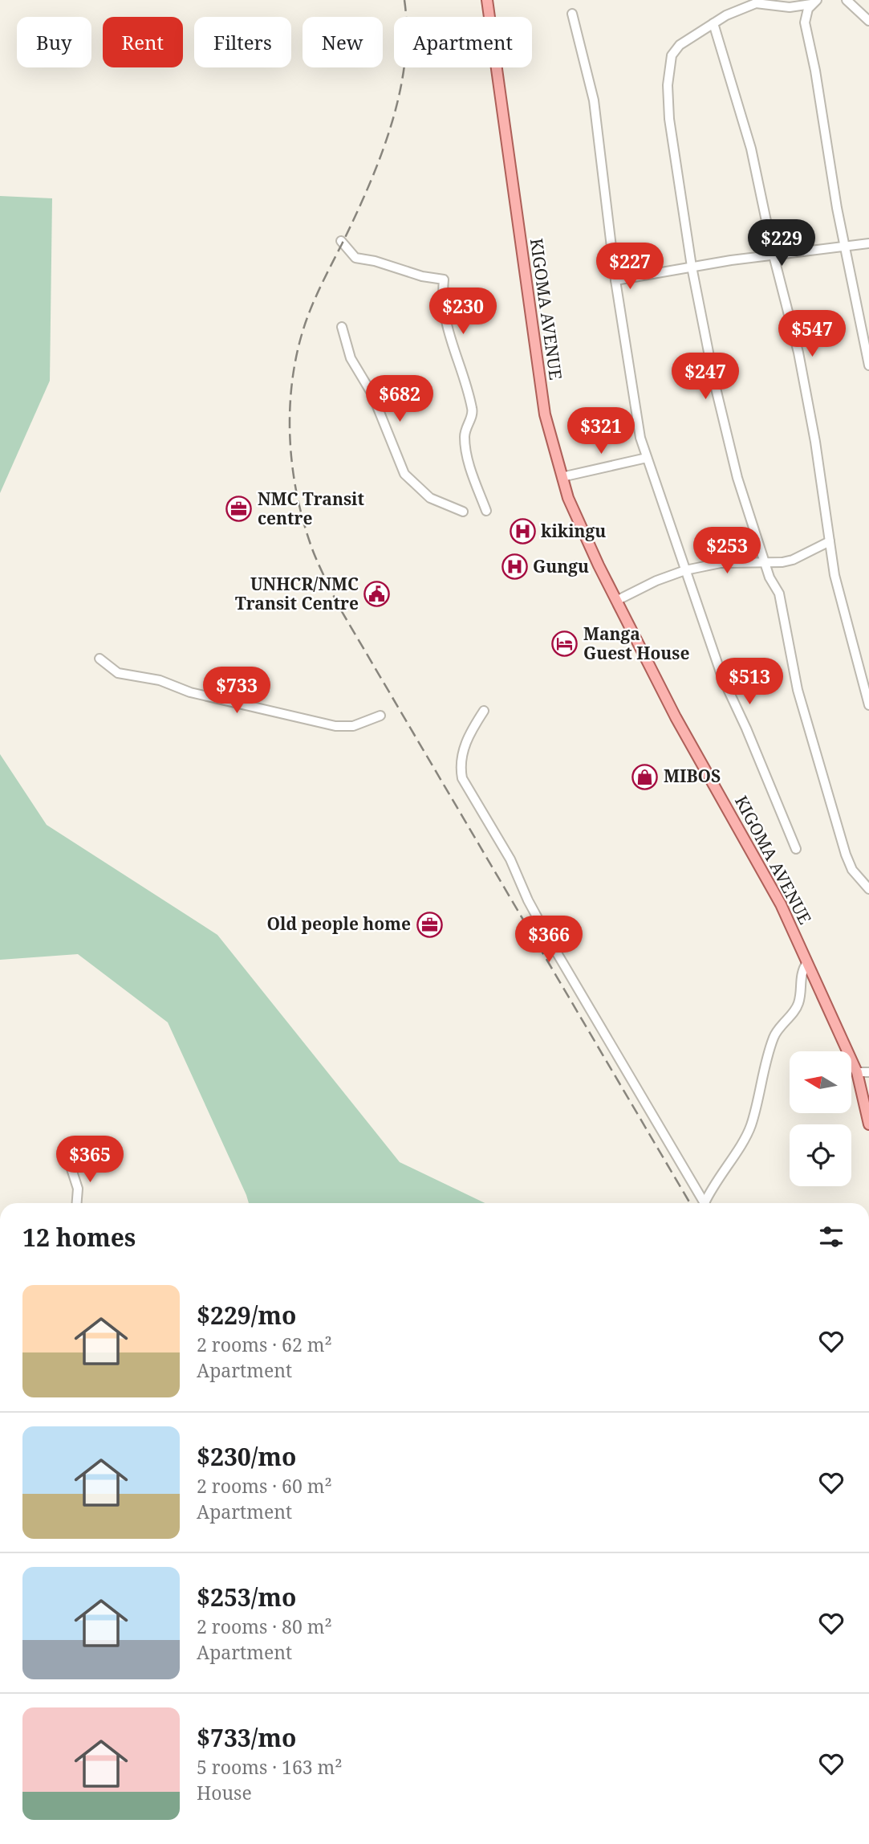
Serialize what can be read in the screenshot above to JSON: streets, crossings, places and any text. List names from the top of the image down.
{
  "streets": {
    "main road": ["KIGOMA AVENUE"]
  },
  "places": {
    "office": ["NMC Transit centre", "Old people home"],
    "hospital": ["kikingu", "Gungu"],
    "public building": ["UNHCR/NMC Transit Centre"],
    "hotel": ["Manga Guest House"],
    "shop": ["MIBOS"]
  },
  "north": "left",
  "page": {
    "chip": [
      "Buy",
      "Rent",
      "Filters",
      "New",
      "Apartment"
    ],
    "price": [
      "$229",
      "$227",
      "$230",
      "$547",
      "$247",
      "$682",
      "$321",
      "$253",
      "$513",
      "$733",
      "$366",
      "$365"
    ],
    "heading": "12 homes",
    "list": [
      {
        "name": "$229/mo",
        "note": "2 rooms · 62 m² · Apartment"
      },
      {
        "name": "$230/mo",
        "note": "2 rooms · 60 m² · Apartment"
      },
      {
        "name": "$253/mo",
        "note": "2 rooms · 80 m² · Apartment"
      },
      {
        "name": "$733/mo",
        "note": "5 rooms · 163 m² · House"
      }
    ]
  }
}
